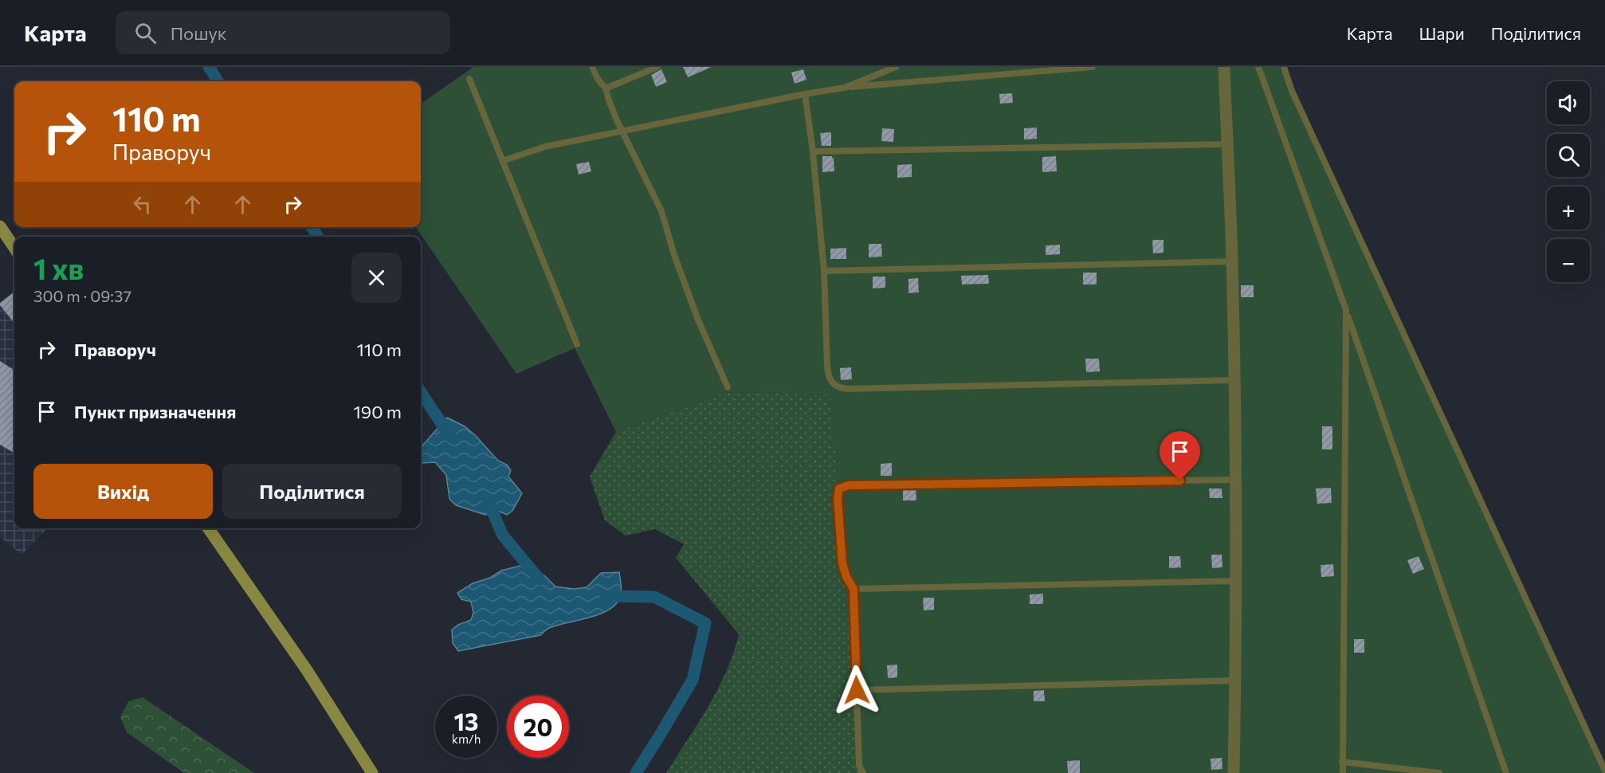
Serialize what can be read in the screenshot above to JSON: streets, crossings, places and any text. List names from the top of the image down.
{
  "page": {
    "header": "Карта",
    "search": "Пошук",
    "nav": ["Карта", "Шари", "Поділитися"],
    "map_buttons": ["+", "−"],
    "turn": ["110 m", "Праворуч"],
    "heading": ["1 хв", "300 m · 09:37"],
    "list": [
      {
        "name": "Праворуч",
        "value": "110 m"
      },
      {
        "name": "Пункт призначення",
        "value": "190 m"
      }
    ],
    "buttons": ["Вихід", "Поділитися"],
    "speed": "13 km/h",
    "limit": "20"
  }
}
